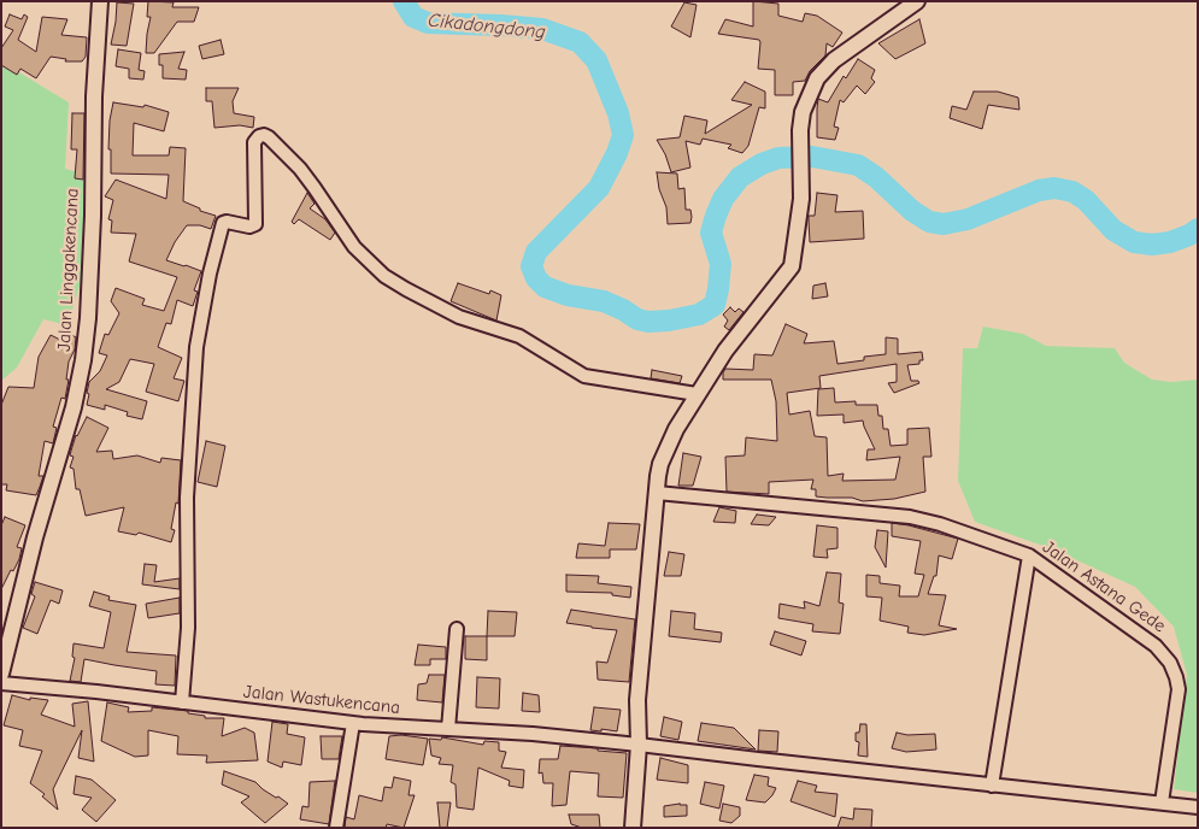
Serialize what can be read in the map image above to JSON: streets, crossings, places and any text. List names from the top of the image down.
{
  "streets": {
    "street": ["Jalan Linggakencana", "Jalan Astana Gede", "Jalan Wastukencana"]
  },
  "crossings": [
    ["Jalan Astana Gede", "Jalan Wastukencana"]
  ],
  "water": ["Cikadongdong"]
}
